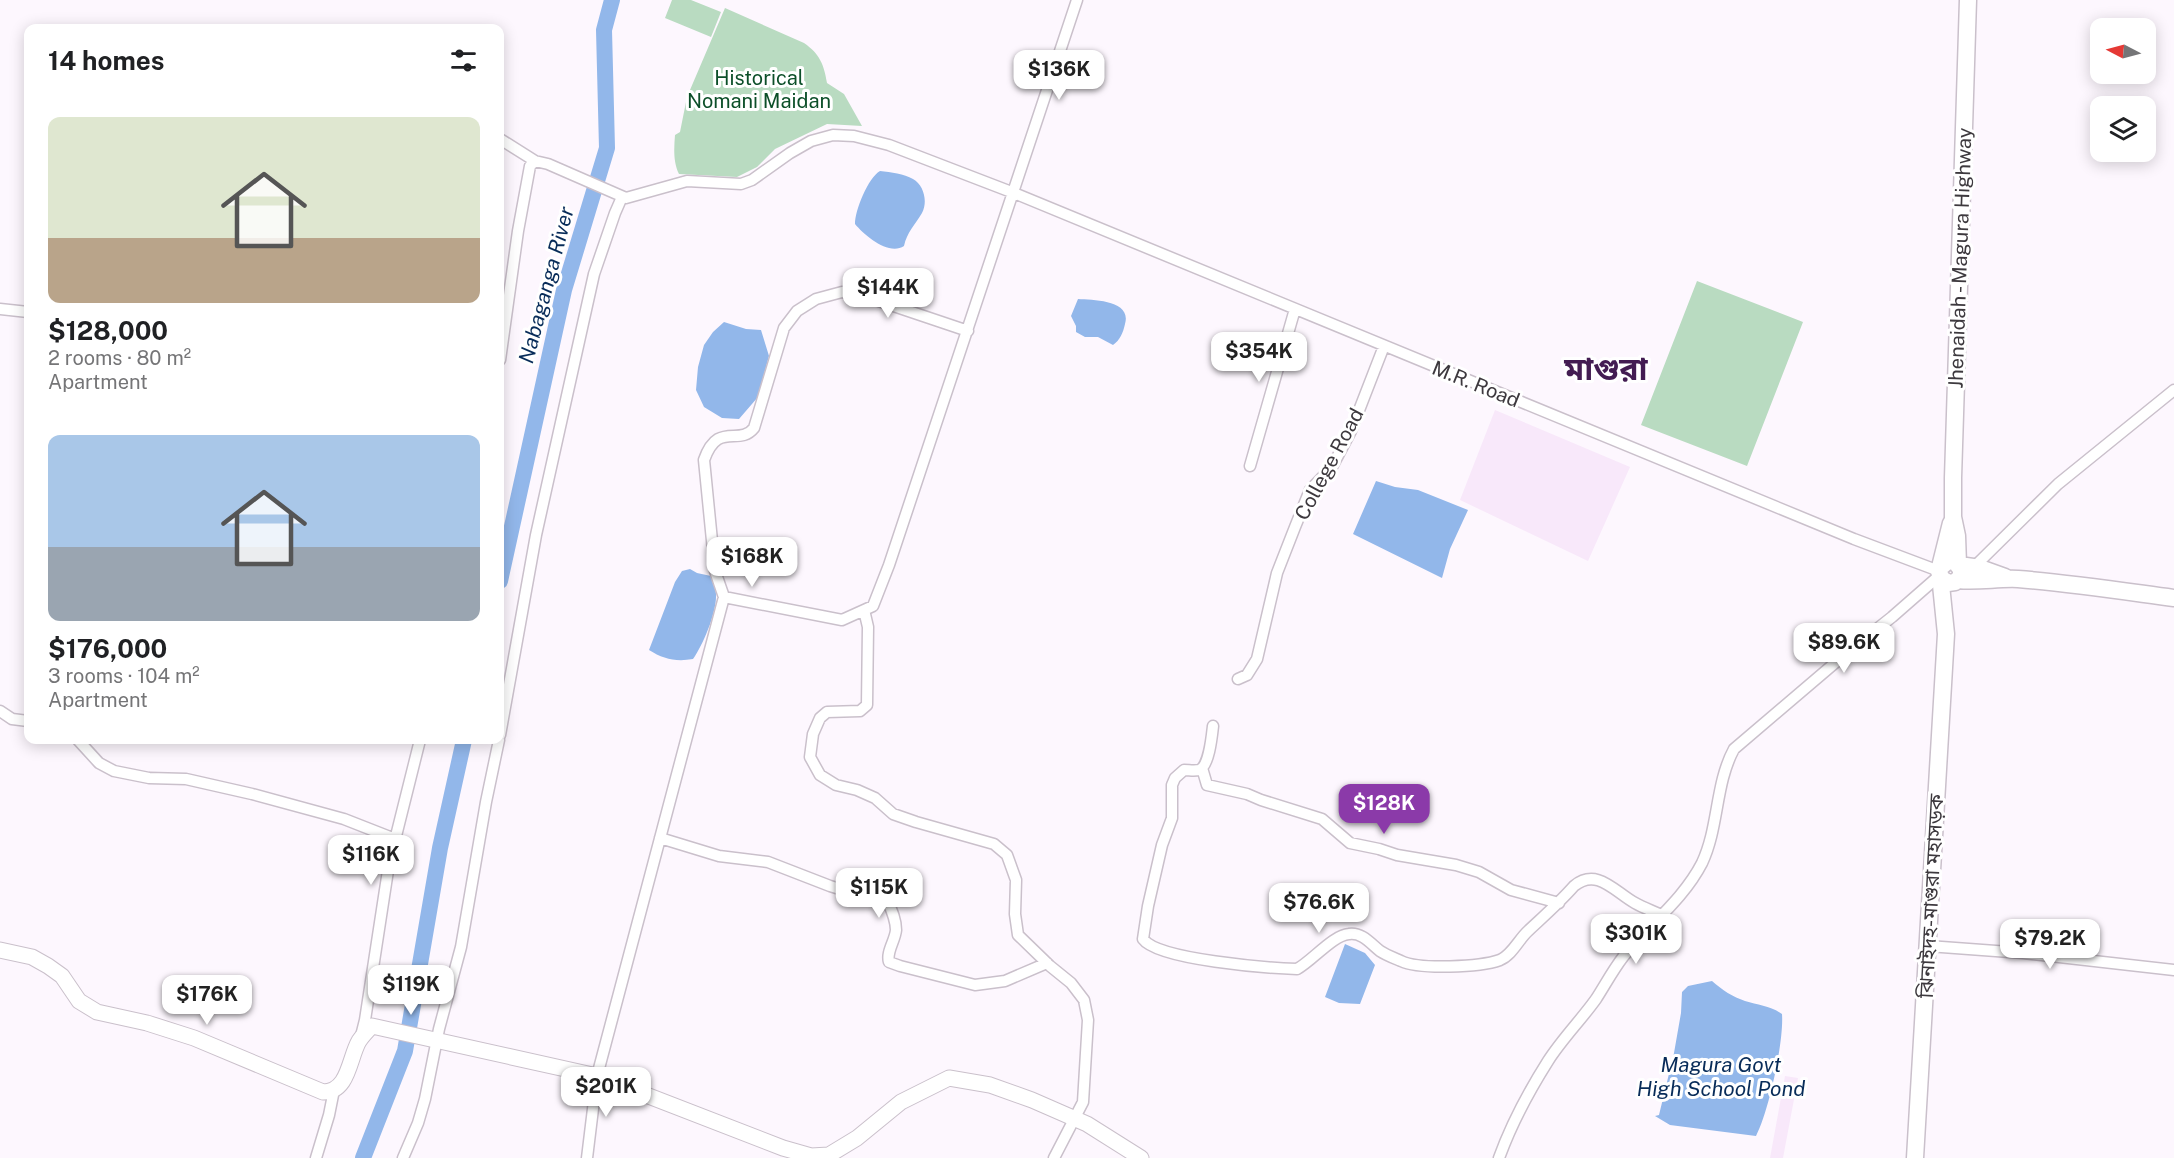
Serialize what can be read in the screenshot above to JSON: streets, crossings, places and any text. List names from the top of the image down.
{
  "streets": {
    "highway": ["Jhenaidah - Magura Highway", "ঝিনাইদহ-মাগুরা মহাসড়ক"],
    "street": ["M.R. Road", "College Road"]
  },
  "crossings": [
    ["Jhenaidah - Magura Highway", "M.R. Road"],
    ["Jhenaidah - Magura Highway", "ঝিনাইদহ-মাগুরা মহাসড়ক"],
    ["M.R. Road", "College Road"]
  ],
  "districts": ["মাগুরা"],
  "water": ["Nabaganga River", "Magura Govt High School Pond"],
  "parks": ["Historical Nomani Maidan"],
  "north": "left",
  "page": {
    "heading": "14 homes",
    "price": [
      "$136K",
      "$144K",
      "$354K",
      "$168K",
      "$89.6K",
      "$128K",
      "$116K",
      "$115K",
      "$76.6K",
      "$301K",
      "$79.2K",
      "$119K",
      "$176K",
      "$201K"
    ],
    "list": [
      {
        "name": "$128,000",
        "note": "2 rooms · 80 m² · Apartment"
      },
      {
        "name": "$176,000",
        "note": "3 rooms · 104 m² · Apartment"
      }
    ]
  }
}
